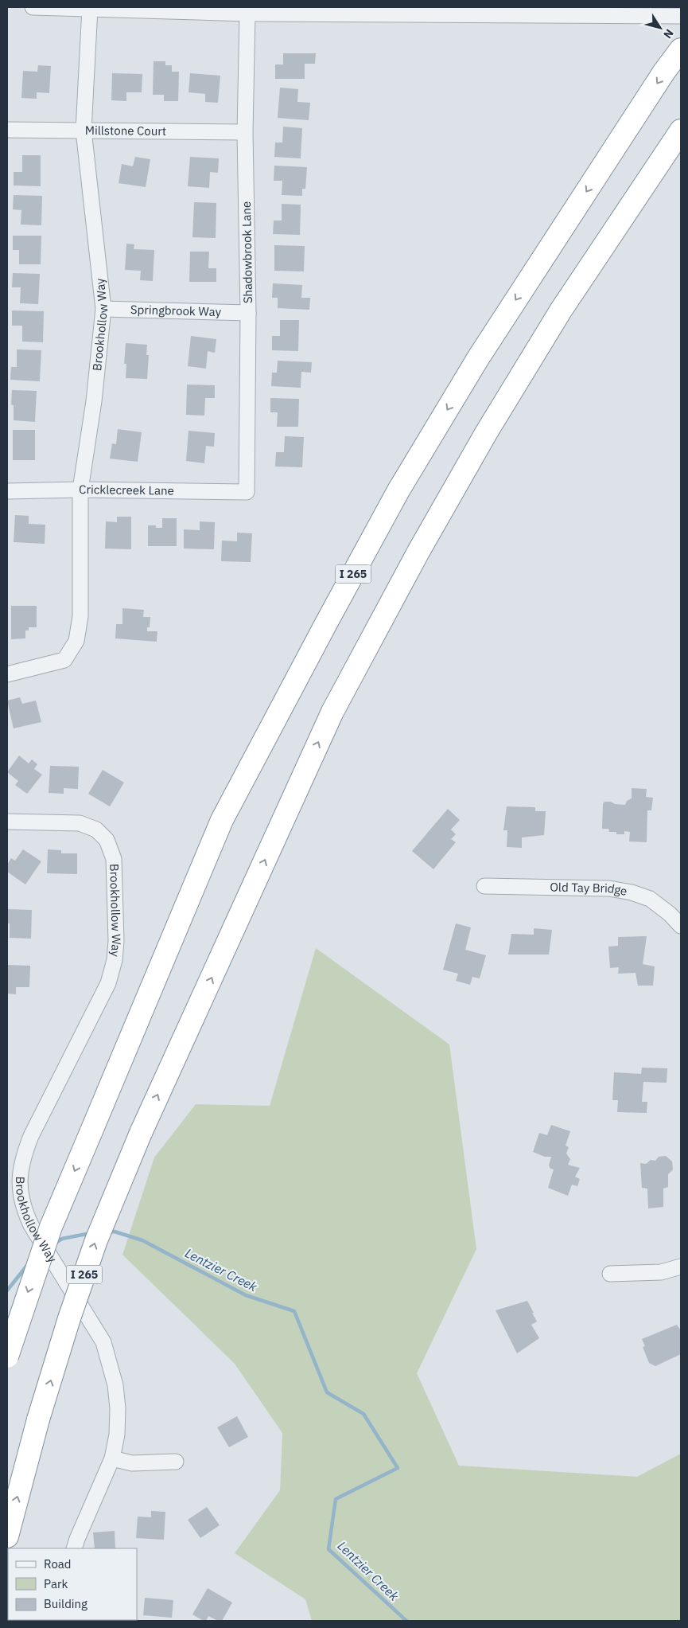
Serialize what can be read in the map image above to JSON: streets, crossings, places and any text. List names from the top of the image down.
{
  "streets": {
    "highway": ["I 265"],
    "street": [
      "Millstone Court",
      "Shadowbrook Lane",
      "Springbrook Way",
      "Brookhollow Way",
      "Cricklecreek Lane",
      "Old Tay Bridge"
    ]
  },
  "crossings": [
    ["Millstone Court", "Shadowbrook Lane"],
    ["Millstone Court", "Brookhollow Way"],
    ["Shadowbrook Lane", "Springbrook Way"],
    ["Shadowbrook Lane", "Cricklecreek Lane"],
    ["Springbrook Way", "Brookhollow Way"],
    ["Brookhollow Way", "Cricklecreek Lane"]
  ],
  "water": ["Lentzier Creek"],
  "legend": ["Road", "Park", "Building"],
  "north": "bottom right"
}
